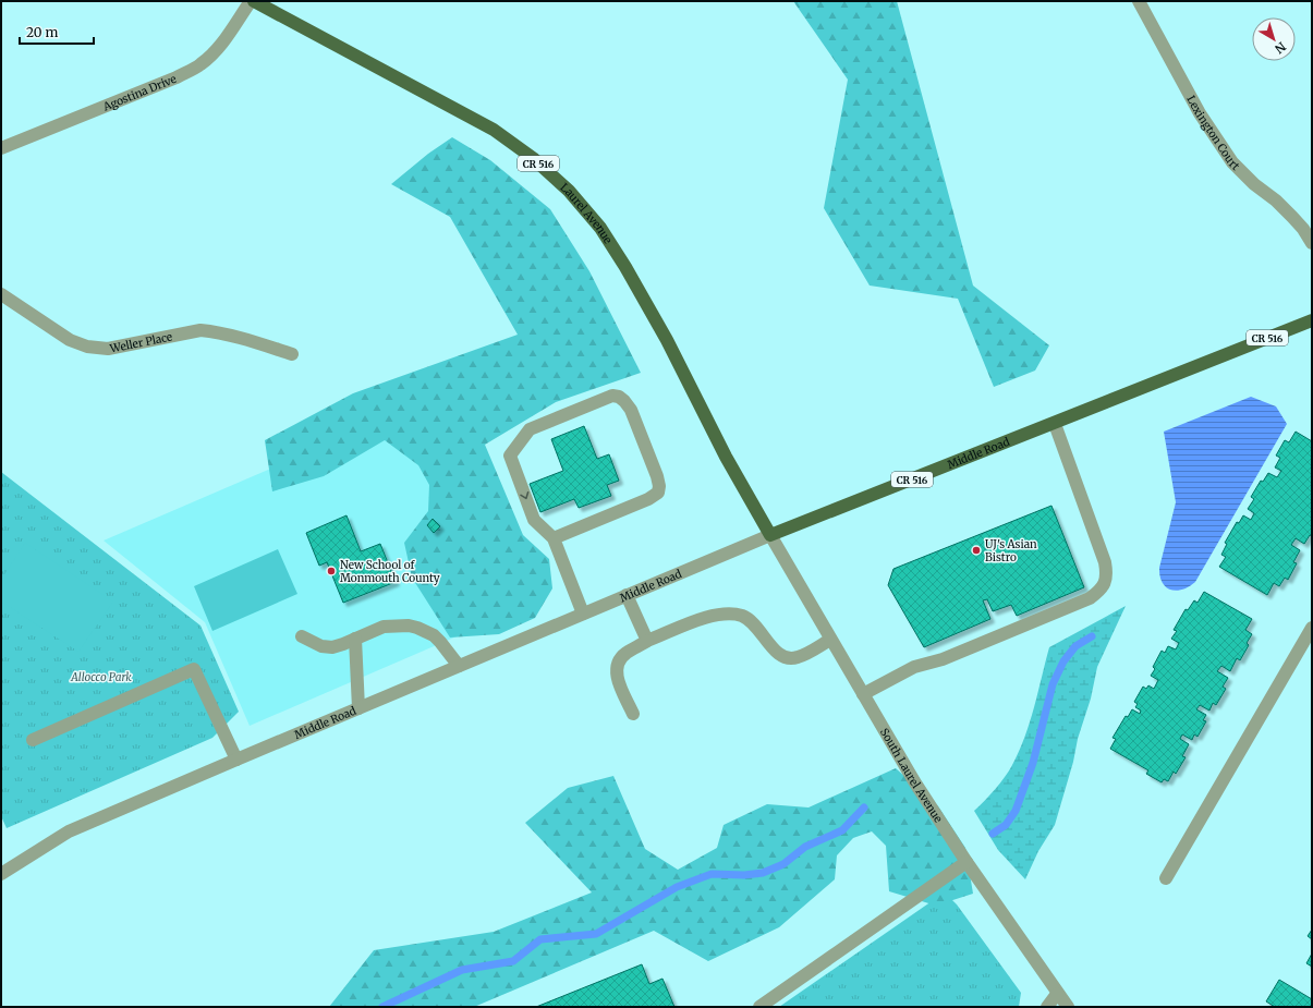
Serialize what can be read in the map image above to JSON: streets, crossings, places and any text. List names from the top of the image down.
{
  "streets": {
    "main road": ["CR 516", "Laurel Avenue", "Middle Road"],
    "street": [
      "Agostina Drive",
      "Lexington Court",
      "Weller Place",
      "South Laurel Avenue"
    ]
  },
  "crossings": [
    ["Laurel Avenue", "Middle Road"],
    ["Laurel Avenue", "South Laurel Avenue"],
    ["Middle Road", "South Laurel Avenue"]
  ],
  "parks": ["Allocco Park"],
  "places": ["UJ's Asian Bistro", "New School of Monmouth County"],
  "scale_bar": "20 m",
  "north": "bottom right"
}
